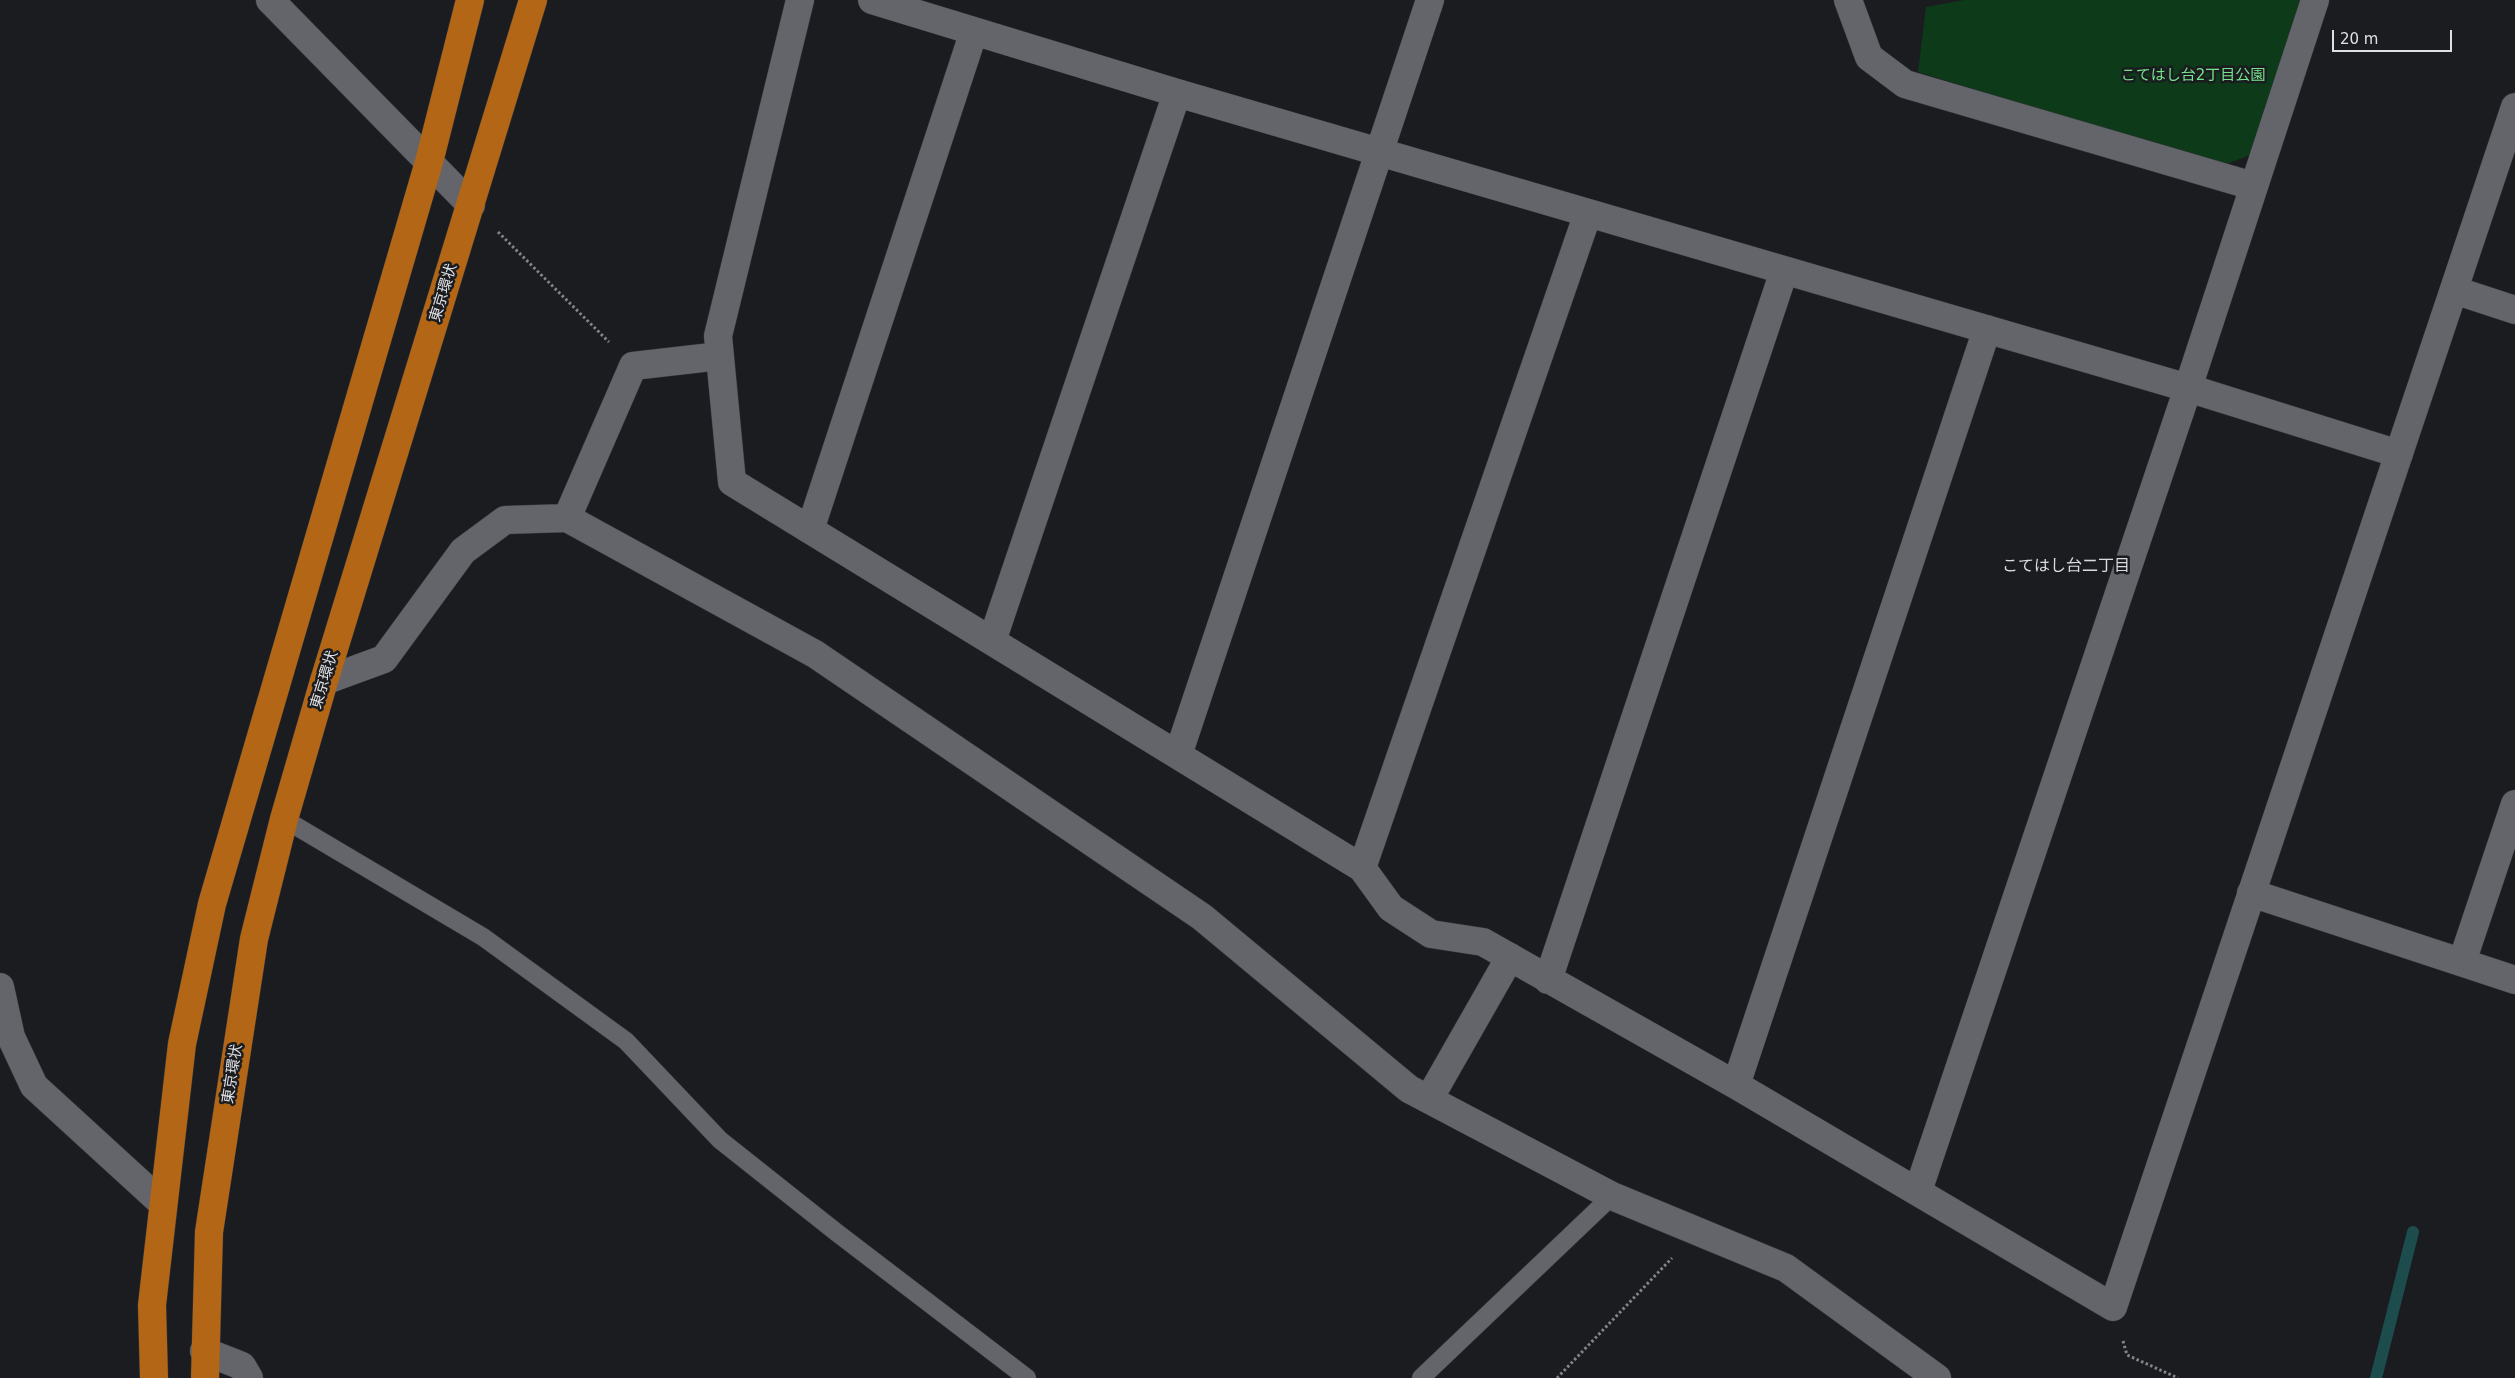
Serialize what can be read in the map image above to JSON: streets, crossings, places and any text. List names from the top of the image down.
{
  "streets": {
    "highway": ["東京環状"]
  },
  "districts": ["こてはし台二丁目"],
  "parks": ["こてはし台2丁目公園"],
  "scale_bar": "20 m"
}
